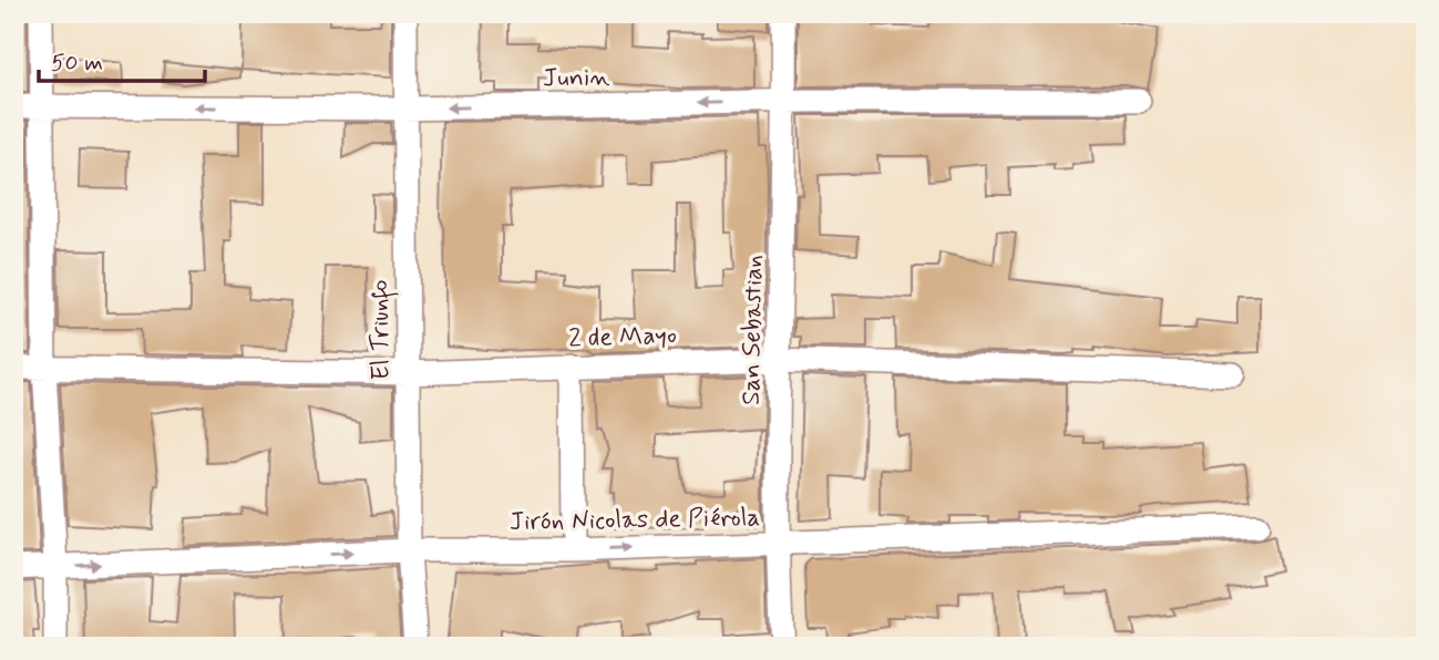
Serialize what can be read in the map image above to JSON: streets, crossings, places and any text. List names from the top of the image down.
{
  "streets": {
    "street": [
      "Junin",
      "El Triunfo",
      "San Sebastian",
      "2 de Mayo",
      "Jirón Nicolas de Piérola"
    ]
  },
  "crossings": [
    ["Junin", "El Triunfo"],
    ["Junin", "San Sebastian"],
    ["El Triunfo", "2 de Mayo"],
    ["El Triunfo", "Jirón Nicolas de Piérola"],
    ["San Sebastian", "2 de Mayo"],
    ["San Sebastian", "Jirón Nicolas de Piérola"]
  ],
  "one_way": ["Junin", "Jirón Nicolas de Piérola"],
  "scale_bar": "50 m"
}
